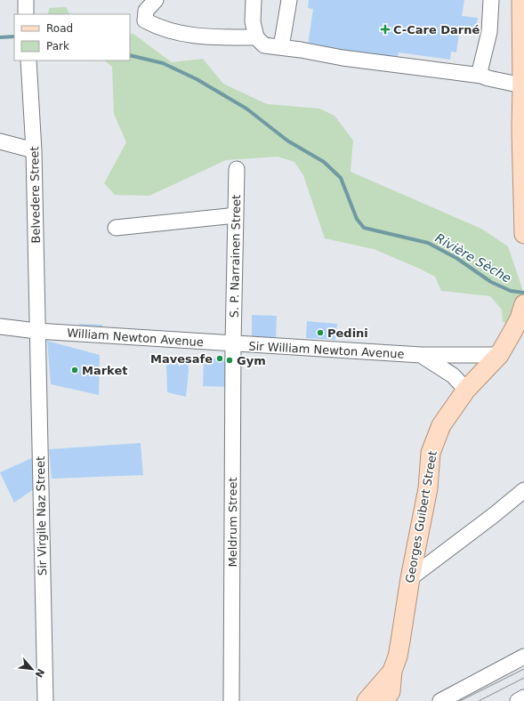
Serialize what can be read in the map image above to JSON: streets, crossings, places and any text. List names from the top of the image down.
{
  "streets": {
    "main road": ["Georges Guibert Street"],
    "street": [
      "Belvedere Street",
      "S. P. Narrainen Street",
      "William Newton Avenue",
      "Sir William Newton Avenue",
      "Sir Virgile Naz Street",
      "Meldrum Street"
    ]
  },
  "crossings": [
    ["Belvedere Street", "William Newton Avenue"],
    ["Belvedere Street", "Sir Virgile Naz Street"],
    ["S. P. Narrainen Street", "William Newton Avenue"],
    ["S. P. Narrainen Street", "Sir William Newton Avenue"],
    ["S. P. Narrainen Street", "Meldrum Street"],
    ["William Newton Avenue", "Sir William Newton Avenue"],
    ["William Newton Avenue", "Sir Virgile Naz Street"],
    ["William Newton Avenue", "Meldrum Street"],
    ["Sir William Newton Avenue", "Georges Guibert Street"],
    ["Sir William Newton Avenue", "Meldrum Street"]
  ],
  "water": ["Rivière Sèche"],
  "places": {
    "health": ["C-Care Darné"],
    "other": [
      "Pedini",
      "Mavesafe",
      "Gym",
      "Market"
    ]
  },
  "legend": ["Road", "Park"],
  "north": "bottom right"
}
